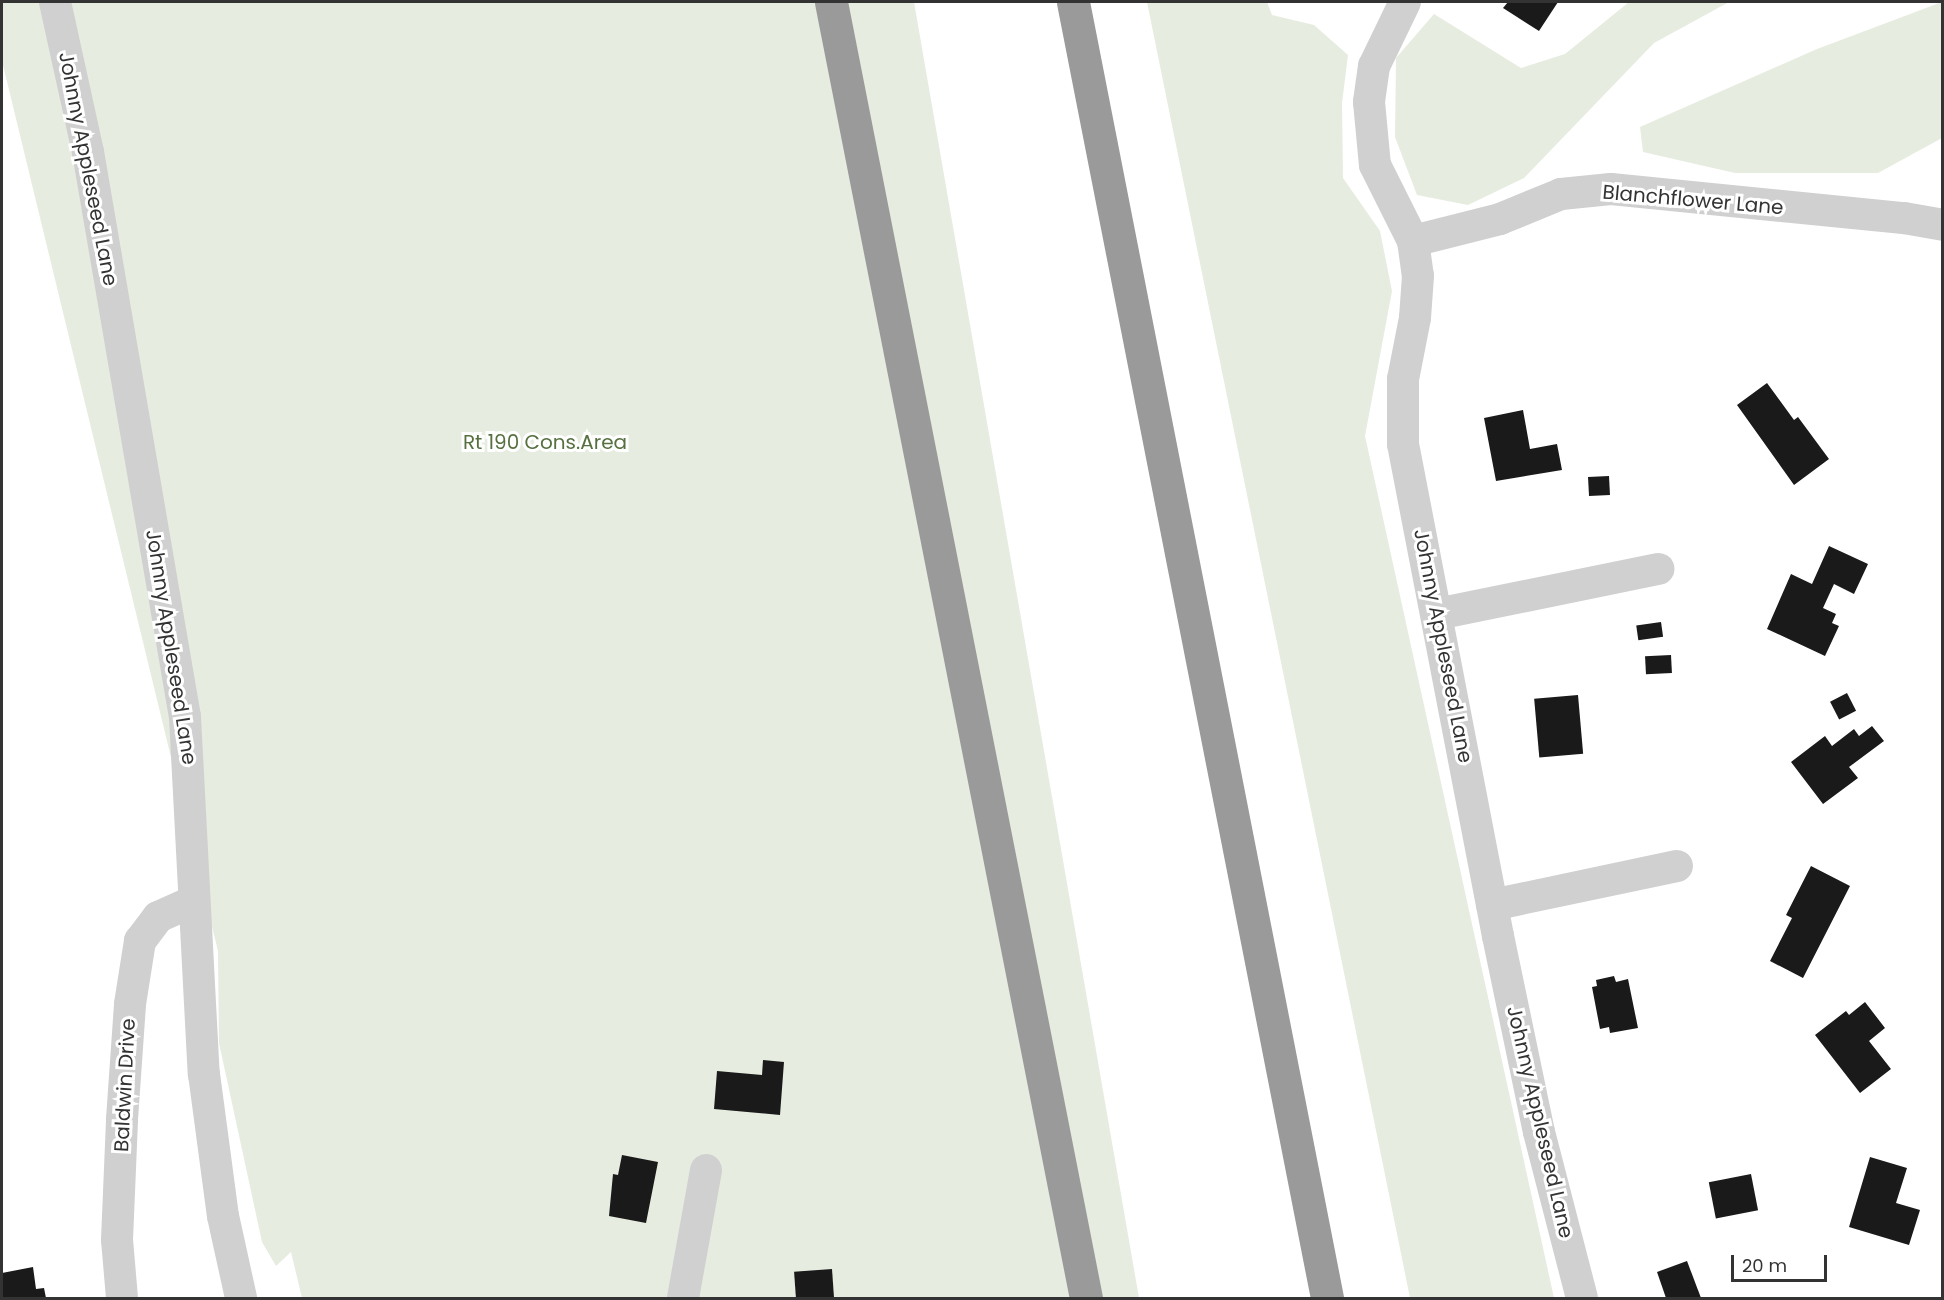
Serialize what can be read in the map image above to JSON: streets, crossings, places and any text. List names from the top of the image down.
{
  "streets": {
    "street": ["Johnny Appleseed Lane", "Blanchflower Lane", "Baldwin Drive"]
  },
  "crossings": [
    ["Johnny Appleseed Lane", "Blanchflower Lane"],
    ["Johnny Appleseed Lane", "Baldwin Drive"]
  ],
  "parks": ["Rt 190 Cons.Area"],
  "scale_bar": "20 m"
}
